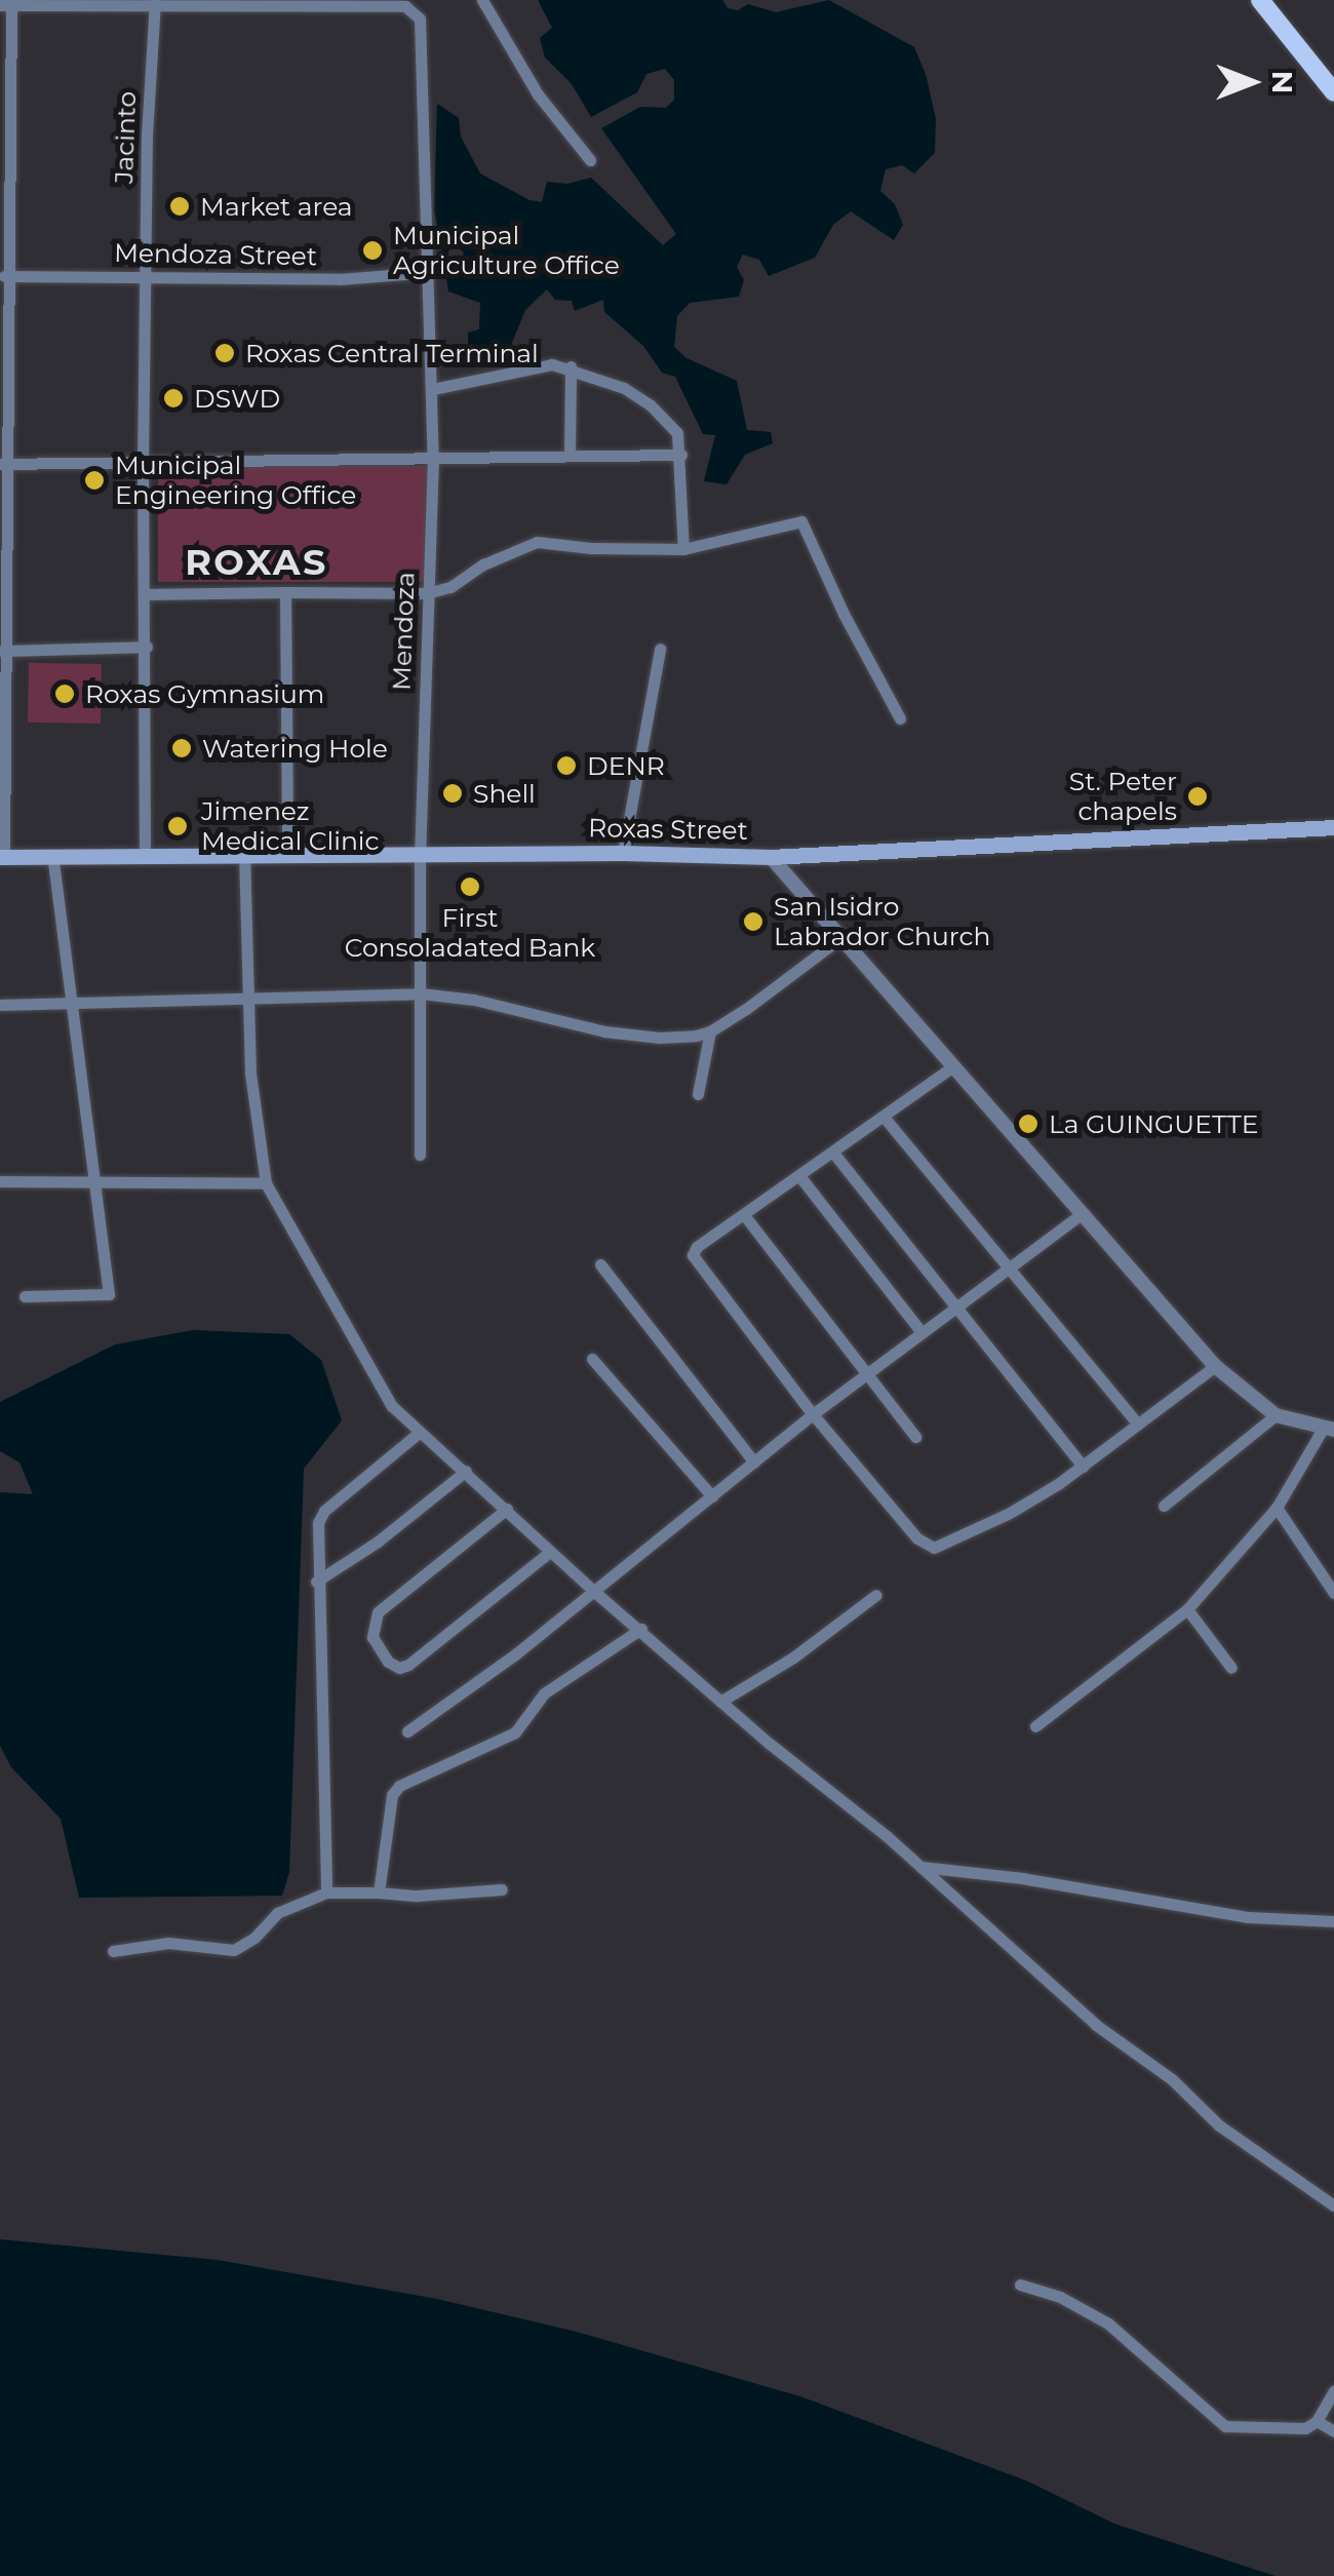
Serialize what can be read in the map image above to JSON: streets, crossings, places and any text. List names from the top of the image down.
{
  "streets": {
    "main road": ["Roxas Street"],
    "street": ["Jacinto", "Mendoza Street", "Mendoza"]
  },
  "crossings": [
    ["Jacinto", "Mendoza Street"],
    ["Jacinto", "Mendoza"],
    ["Jacinto", "Roxas Street"],
    ["Mendoza Street", "Mendoza"],
    ["Mendoza", "Roxas Street"]
  ],
  "districts": ["ROXAS"],
  "places": [
    "Market area",
    "Municipal Agriculture Office",
    "Roxas Central Terminal",
    "DSWD",
    "Municipal Engineering Office",
    "Roxas Gymnasium",
    "Watering Hole",
    "DENR",
    "Shell",
    "St. Peter chapels",
    "Jimenez Medical Clinic",
    "First Consoladated Bank",
    "San Isidro Labrador Church",
    "La GUINGUETTE"
  ],
  "north": "right"
}
